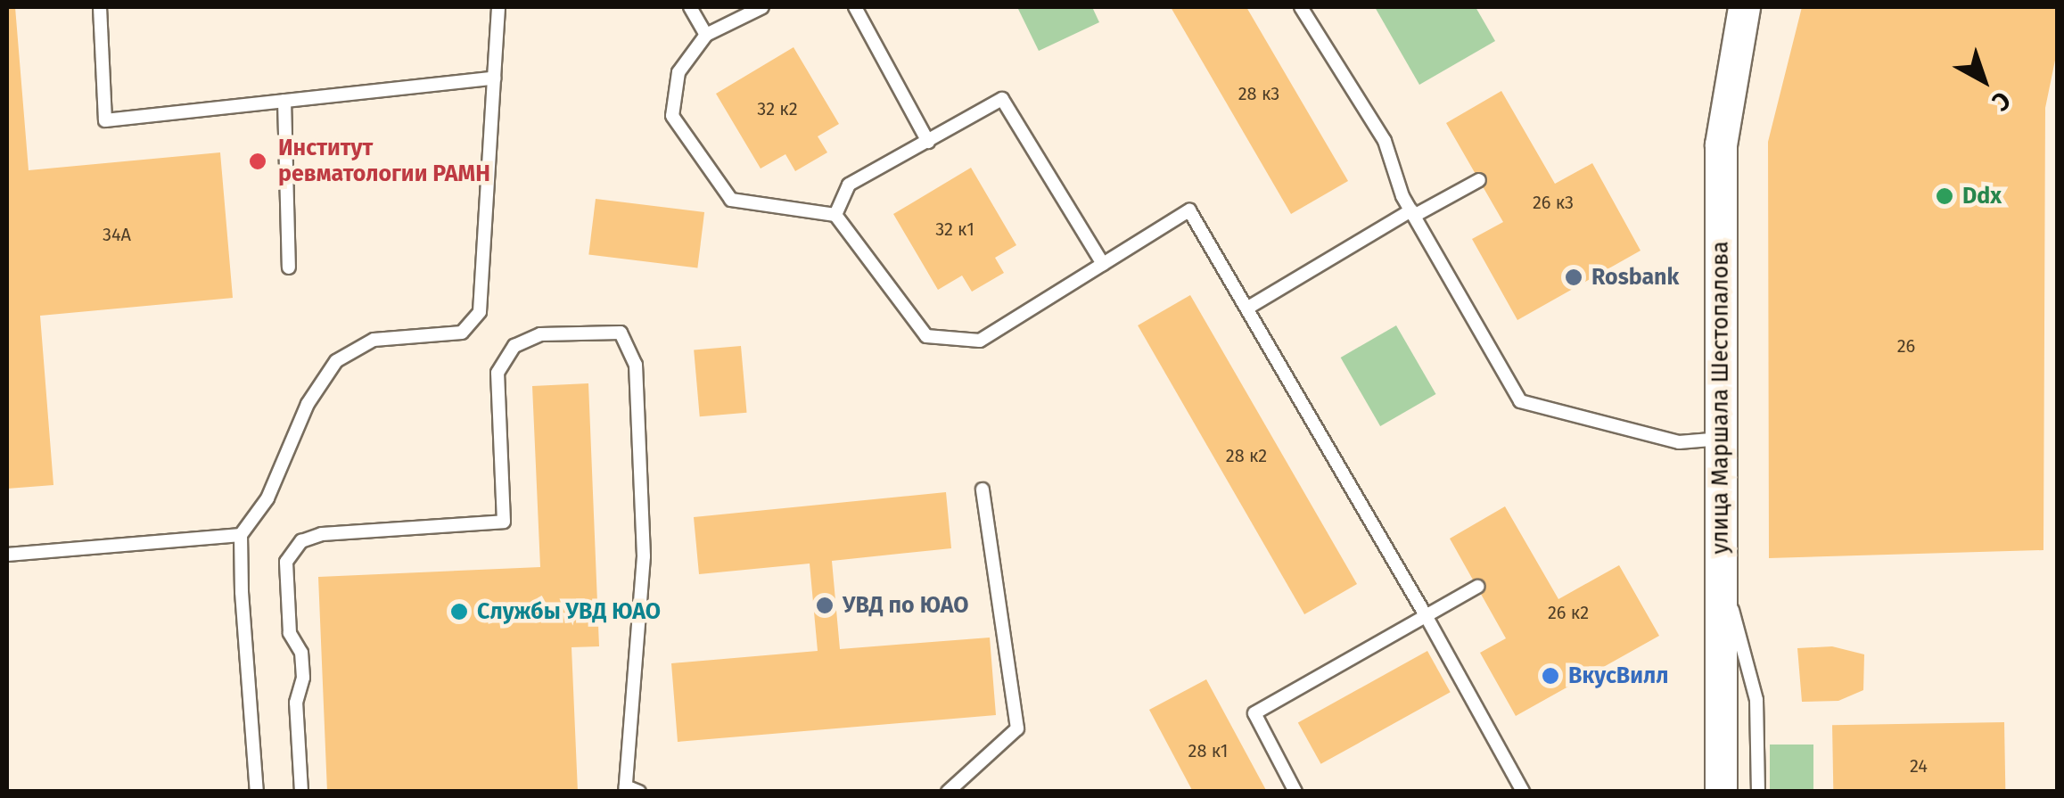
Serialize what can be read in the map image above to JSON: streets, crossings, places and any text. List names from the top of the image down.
{
  "streets": {
    "street": ["улица Маршала Шестопалова"]
  },
  "places": [
    "Институт ревматологии РАМН",
    "Ddx",
    "Rosbank",
    "УВД по ЮАО",
    "Службы УВД ЮАО",
    "ВкусВилл"
  ],
  "house_numbers": [
    "28 к3",
    "32 к2",
    "26 к3",
    "32 к1",
    "34А",
    "26",
    "28 к2",
    "26 к2",
    "28 к1",
    "24"
  ],
  "north": "bottom right"
}
